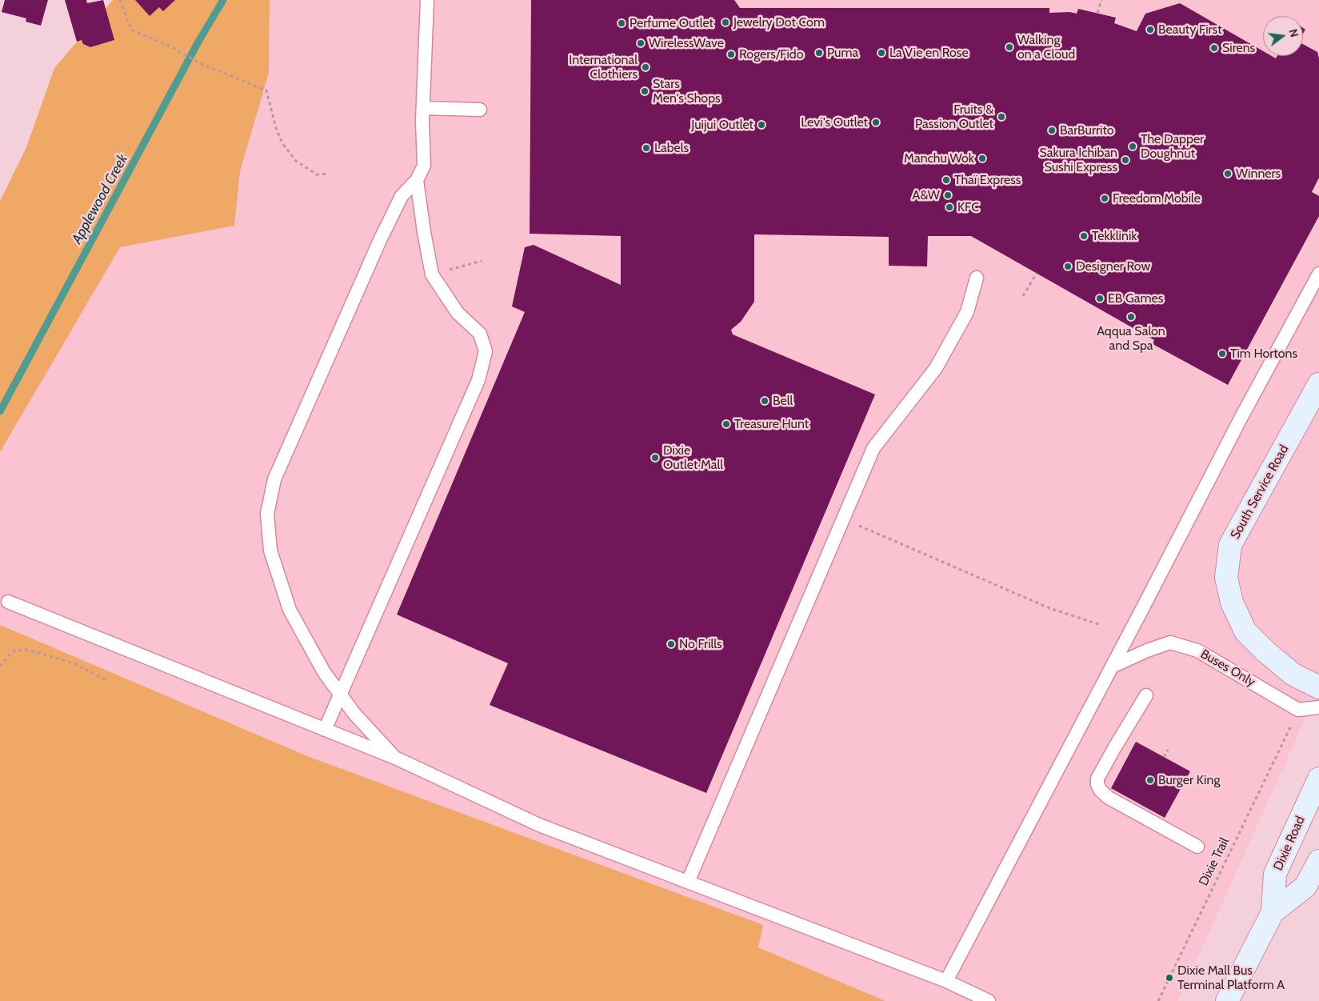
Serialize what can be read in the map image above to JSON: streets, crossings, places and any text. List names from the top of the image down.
{
  "streets": {
    "main road": ["South Service Road", "Dixie Road"],
    "lane": ["Buses Only"],
    "path": ["Dixie Trail"]
  },
  "water": ["Applewood Creek"],
  "places": [
    "Jewelry Dot Com",
    "Perfume Outlet",
    "Beauty First",
    "WirelessWave",
    "Walking on a Cloud",
    "Sirens",
    "Puma",
    "La Vie en Rose",
    "Rogers/Fido",
    "International Clothiers",
    "Stars Men's Shops",
    "Fruits & Passion Outlet",
    "Levi's Outlet",
    "Juijui Outlet",
    "BarBurrito",
    "The Dapper Doughnut",
    "Labels",
    "Manchu Wok",
    "Sakura Ichiban Sushi Express",
    "Winners",
    "Thaï Express",
    "A&W",
    "Freedom Mobile",
    "KFC",
    "Tekklinik",
    "Designer Row",
    "EB Games",
    "Aqqua Salon and Spa",
    "Tim Hortons",
    "Bell",
    "Treasure Hunt",
    "Dixie Outlet Mall",
    "No Frills",
    "Burger King",
    "Dixie Mall Bus Terminal Platform A"
  ],
  "north": "right"
}
